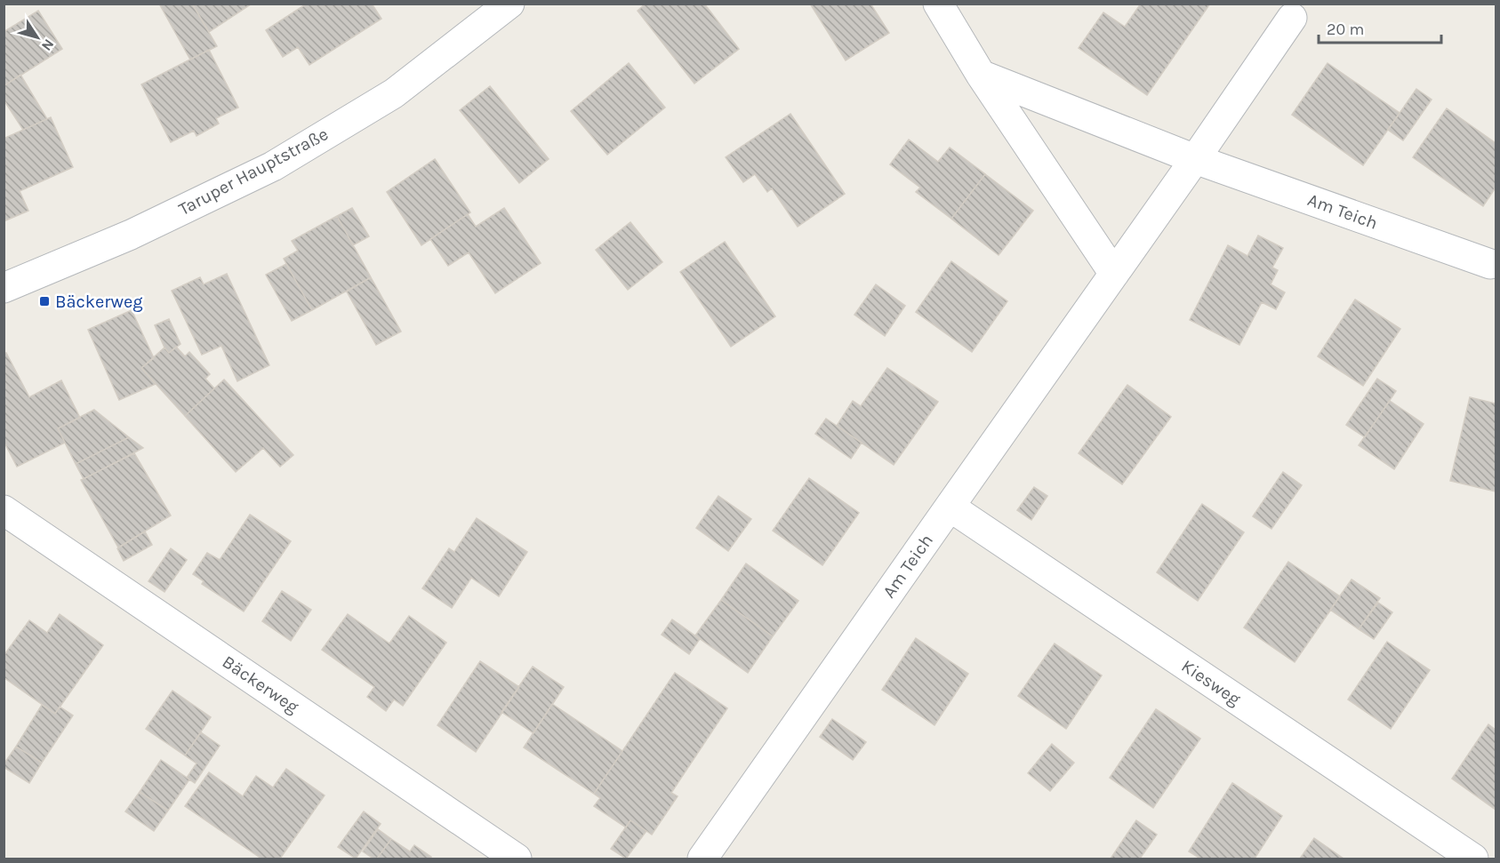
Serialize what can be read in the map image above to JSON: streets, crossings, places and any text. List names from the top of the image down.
{
  "streets": {
    "street": [
      "Taruper Hauptstraße",
      "Am Teich",
      "Kiesweg",
      "Bäckerweg"
    ]
  },
  "crossings": [
    ["Am Teich", "Kiesweg"]
  ],
  "places": {
    "transit": ["Bäckerweg"]
  },
  "scale_bar": "20 m",
  "north": "bottom right"
}
